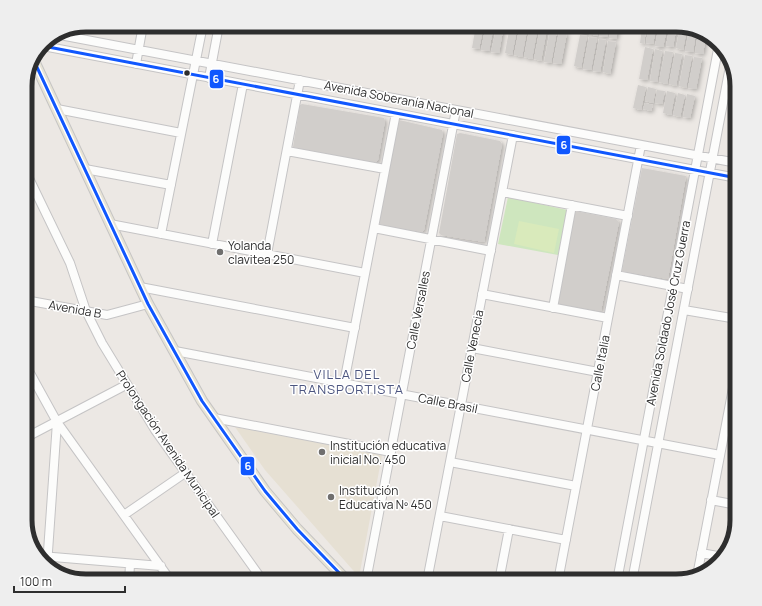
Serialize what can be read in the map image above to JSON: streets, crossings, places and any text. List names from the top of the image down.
{
  "streets": {
    "street": [
      "Avenida Soberanía Nacional",
      "Avenida B",
      "Calle Versalles",
      "Avenida Soldado José Cruz Guerra",
      "Calle Venecia",
      "Calle Italia",
      "Calle Brasil",
      "Prolongación Avenida Municipal"
    ]
  },
  "crossings": [
    ["Avenida Soberanía Nacional", "Calle Versalles"],
    ["Avenida Soberanía Nacional", "Avenida Soldado José Cruz Guerra"],
    ["Avenida Soberanía Nacional", "Calle Venecia"],
    ["Avenida Soberanía Nacional", "Calle Italia"],
    ["Avenida B", "Prolongación Avenida Municipal"],
    ["Calle Versalles", "Calle Brasil"],
    ["Avenida Soldado José Cruz Guerra", "Calle Brasil"],
    ["Calle Venecia", "Calle Brasil"],
    ["Calle Italia", "Calle Brasil"]
  ],
  "districts": ["VILLA DEL TRANSPORTISTA"],
  "places": ["Yolanda clavitea 250", "Institución educativa inicial No. 450", "Institución Educativa Nº 450"],
  "lines": ["transit line 6"],
  "scale_bar": "100 m"
}
